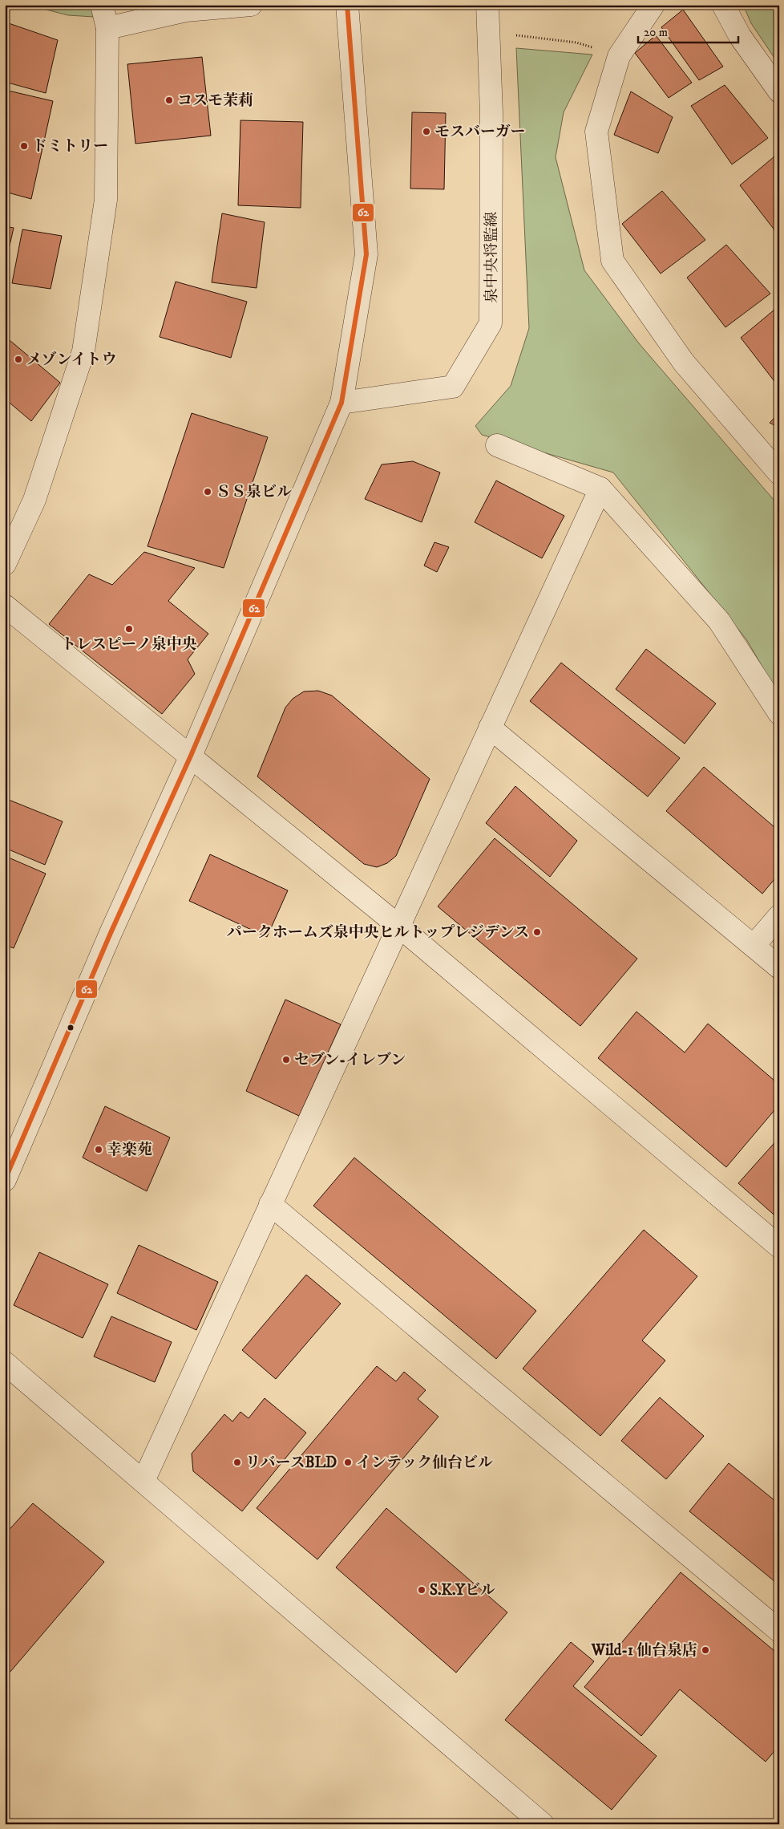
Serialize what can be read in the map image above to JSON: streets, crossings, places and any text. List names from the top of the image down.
{
  "streets": {
    "street": ["泉中央将監線"]
  },
  "places": [
    "コスモ茉莉",
    "モスバーガー",
    "ドミトリー",
    "メゾンイトウ",
    "ＳＳ泉ビル",
    "トレスピーノ泉中央",
    "パークホームズ泉中央ヒルトップレジデンス",
    "セブン-イレブン",
    "幸楽苑",
    "リバースBLD",
    "インテック仙台ビル",
    "S.K.Yビル",
    "Wild-1 仙台泉店"
  ],
  "lines": ["transit line 62"],
  "scale_bar": "20 m"
}
